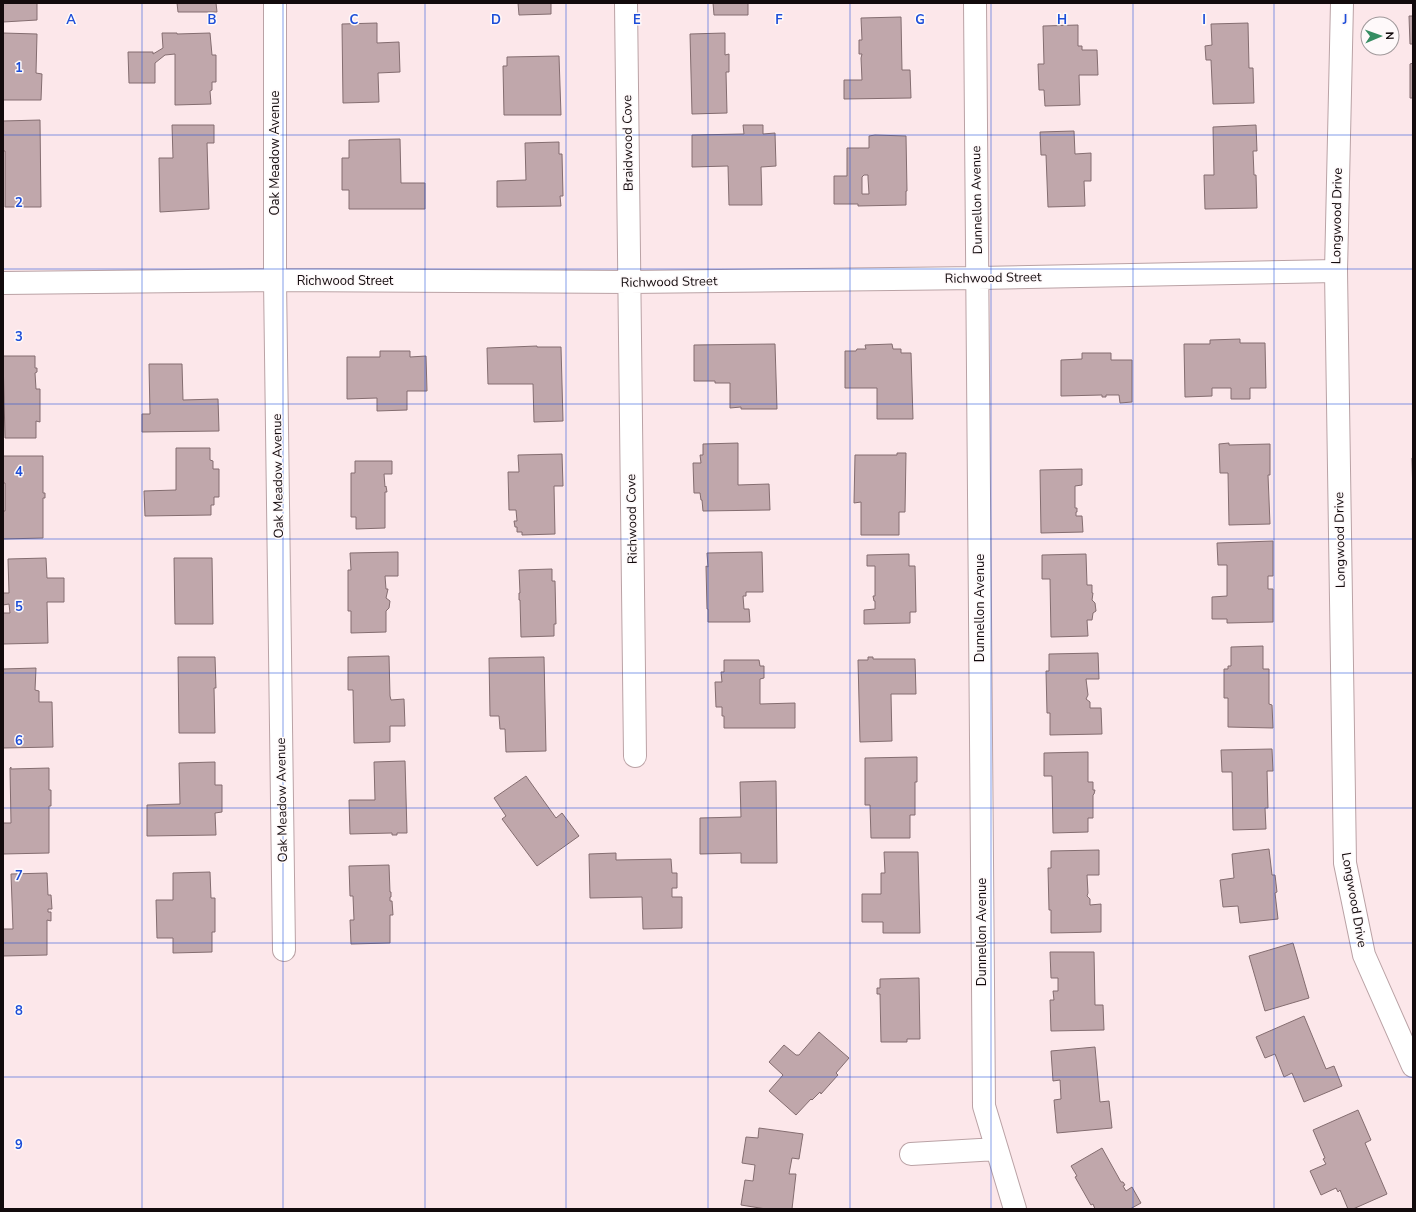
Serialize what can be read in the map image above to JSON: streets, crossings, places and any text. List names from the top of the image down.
{
  "streets": {
    "street": [
      "Braidwood Cove",
      "Oak Meadow Avenue",
      "Dunnellon Avenue",
      "Longwood Drive",
      "Richwood Street",
      "Richwood Cove"
    ]
  },
  "crossings": [
    ["Braidwood Cove", "Richwood Street"],
    ["Braidwood Cove", "Richwood Cove"],
    ["Oak Meadow Avenue", "Richwood Street"],
    ["Dunnellon Avenue", "Richwood Street"],
    ["Longwood Drive", "Richwood Street"],
    ["Richwood Street", "Richwood Cove"]
  ],
  "north": "right",
  "grid": {
    "columns": [
      "A",
      "B",
      "C",
      "D",
      "E",
      "F",
      "G",
      "H",
      "I",
      "J"
    ],
    "rows": [
      "1",
      "2",
      "3",
      "4",
      "5",
      "6",
      "7",
      "8",
      "9"
    ]
  }
}
